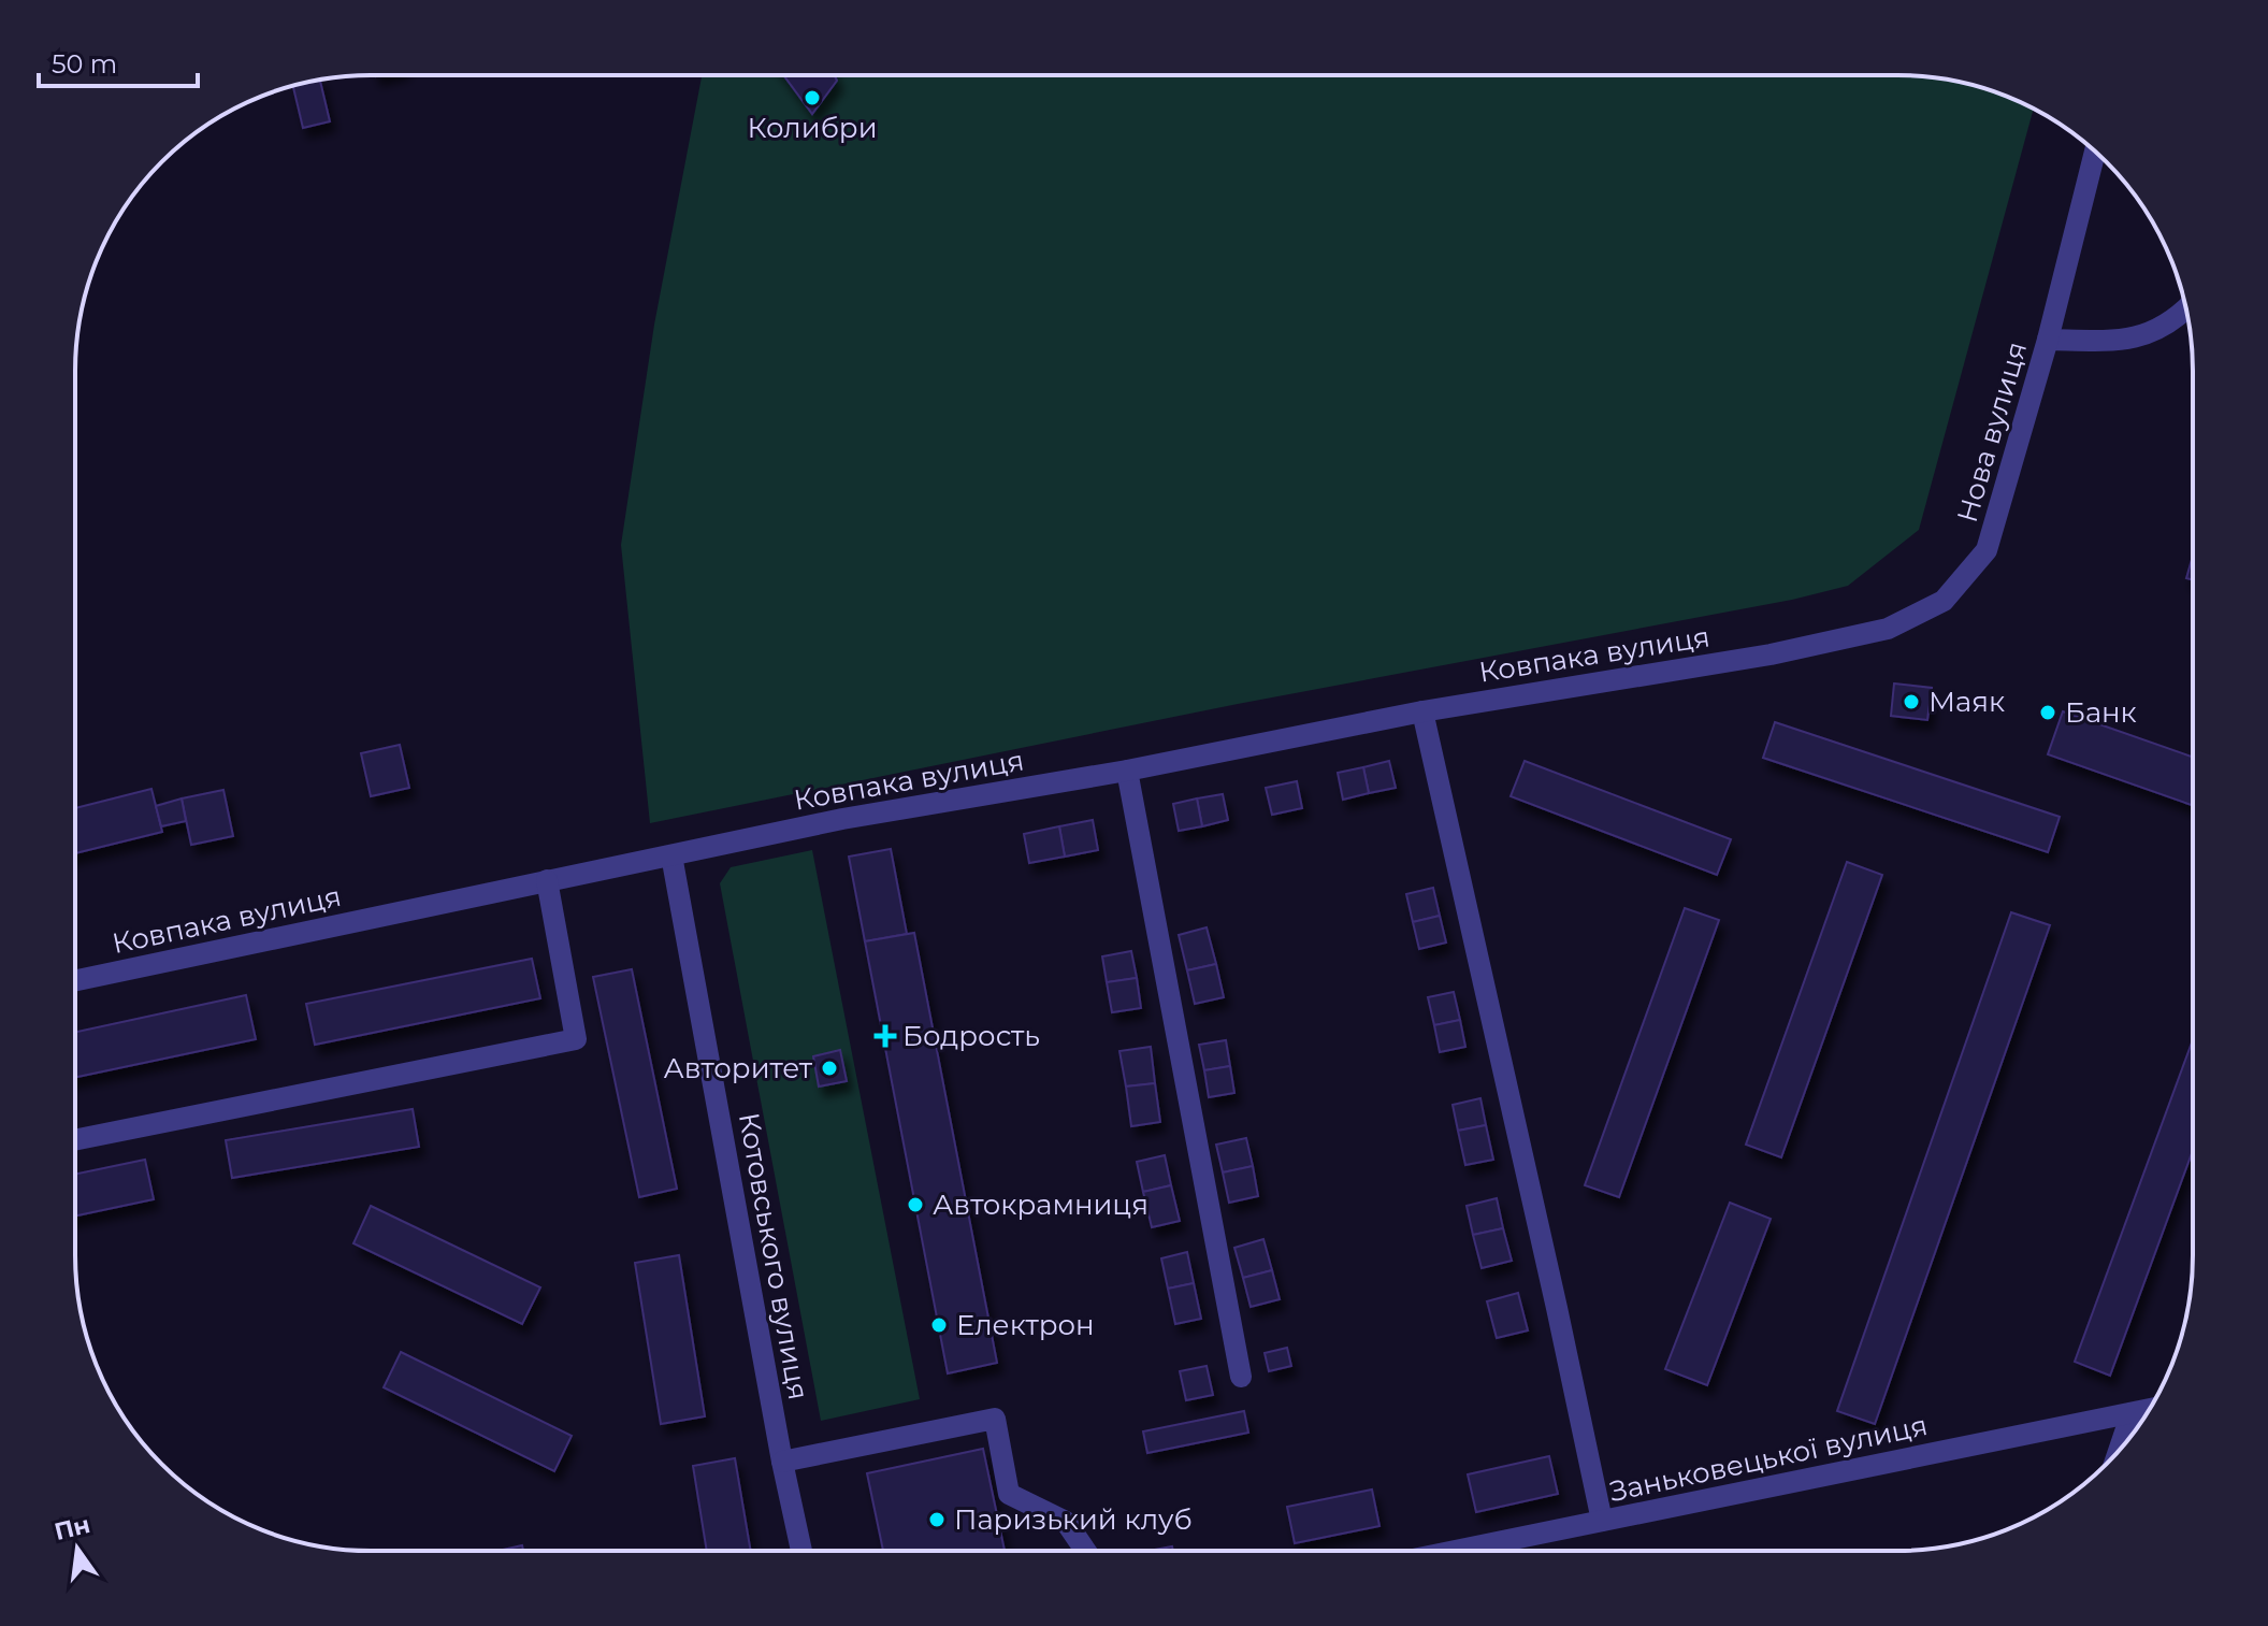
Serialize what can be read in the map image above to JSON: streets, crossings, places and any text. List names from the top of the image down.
{
  "streets": {
    "street": [
      "Нова вулиця",
      "Ковпака вулиця",
      "Котовського вулиця",
      "Заньковецької вулиця"
    ]
  },
  "crossings": [
    ["Нова вулиця", "Ковпака вулиця"],
    ["Ковпака вулиця", "Котовського вулиця"]
  ],
  "places": {
    "other": [
      "Колибри",
      "Маяк",
      "Банк",
      "Авторитет",
      "Автокрамниця",
      "Електрон",
      "Паризький клуб"
    ],
    "health": ["Бодрость"]
  },
  "scale_bar": "50 m",
  "north": "top"
}
